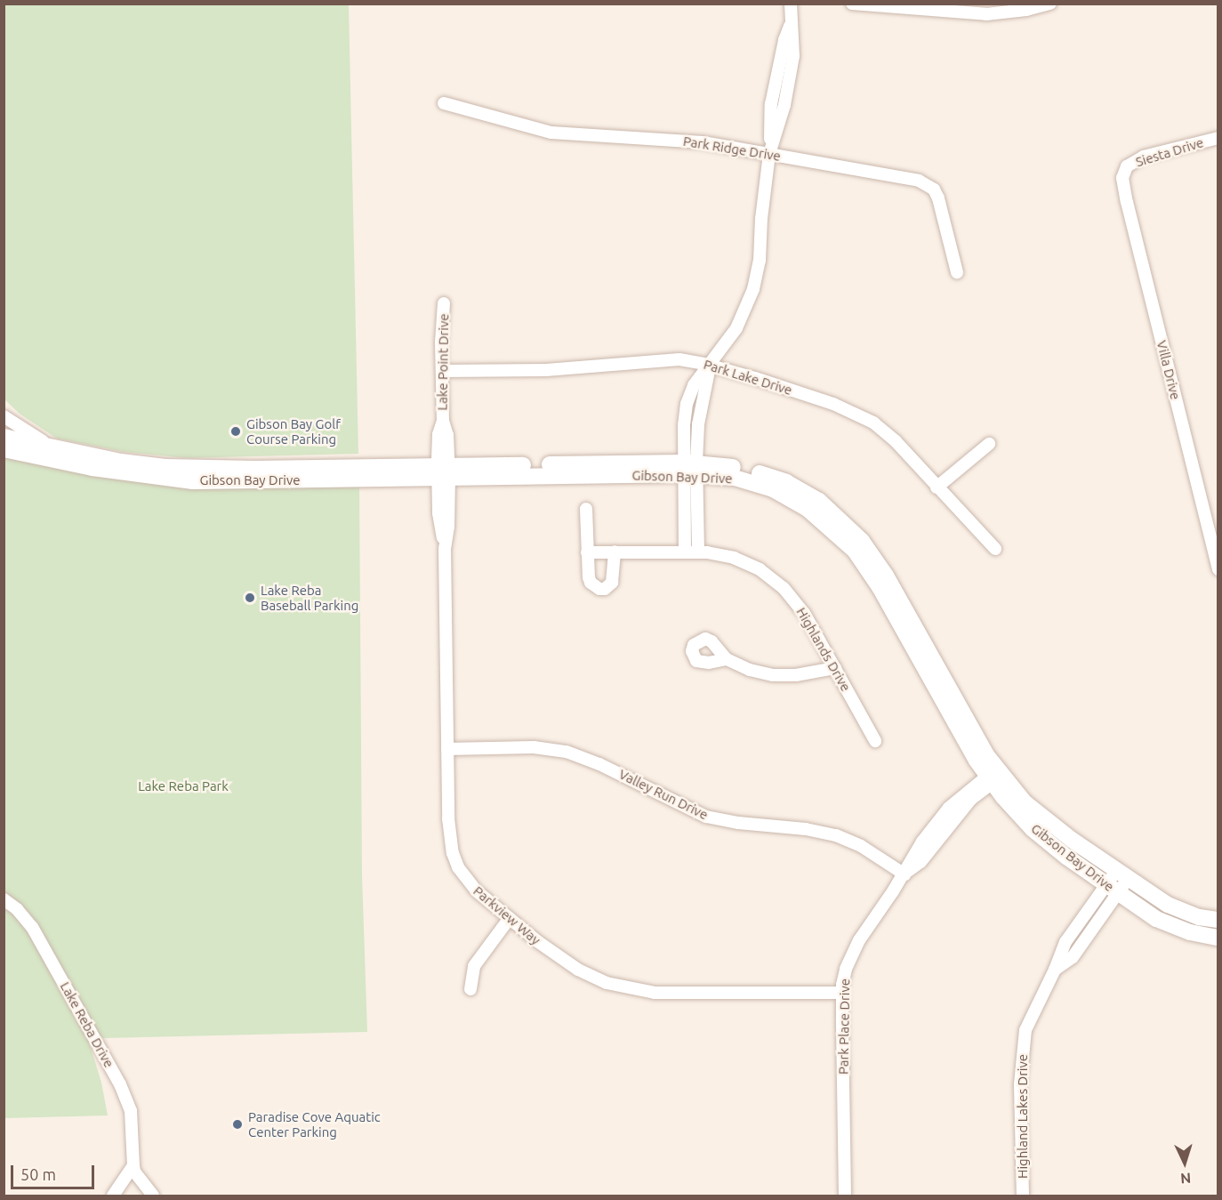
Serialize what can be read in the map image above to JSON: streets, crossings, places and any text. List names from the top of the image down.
{
  "streets": {
    "street": [
      "Park Ridge Drive",
      "Siesta Drive",
      "Lake Point Drive",
      "Villa Drive",
      "Park Lake Drive",
      "Gibson Bay Drive",
      "Highlands Drive",
      "Valley Run Drive",
      "Parkview Way",
      "Lake Reba Drive",
      "Park Place Drive",
      "Highland Lakes Drive"
    ]
  },
  "crossings": [
    ["Siesta Drive", "Villa Drive"],
    ["Lake Point Drive", "Park Lake Drive"],
    ["Lake Point Drive", "Gibson Bay Drive"],
    ["Lake Point Drive", "Parkview Way"],
    ["Gibson Bay Drive", "Parkview Way"],
    ["Gibson Bay Drive", "Park Place Drive"],
    ["Gibson Bay Drive", "Highland Lakes Drive"],
    ["Valley Run Drive", "Parkview Way"],
    ["Valley Run Drive", "Park Place Drive"],
    ["Parkview Way", "Park Place Drive"]
  ],
  "parks": ["Lake Reba Park"],
  "places": ["Gibson Bay Golf Course Parking", "Lake Reba Baseball Parking", "Paradise Cove Aquatic Center Parking"],
  "scale_bar": "50 m",
  "north": "bottom"
}
